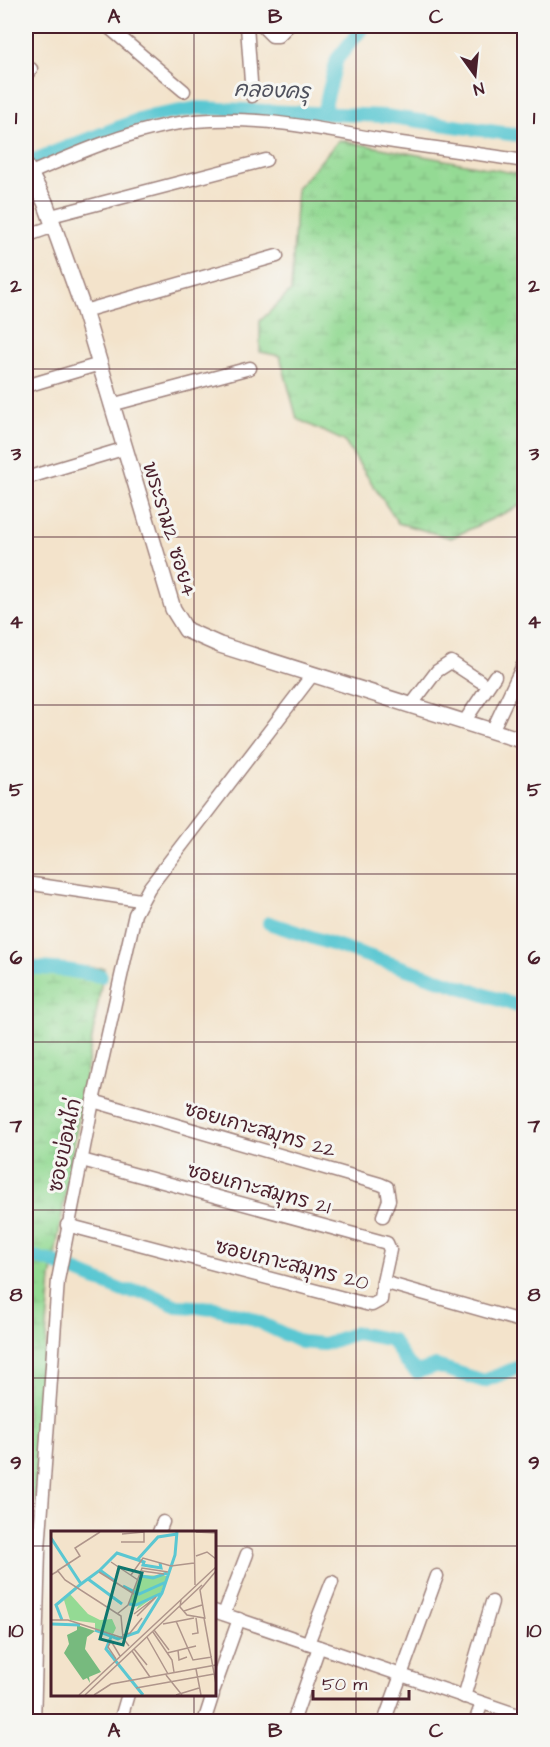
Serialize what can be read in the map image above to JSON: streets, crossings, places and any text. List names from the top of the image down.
{
  "streets": {
    "street": [
      "พระราม2 ซอย4",
      "ซอยเกาะสมุทร 22",
      "ซอยบ่อนไก่",
      "ซอยเกาะสมุทร 21",
      "ซอยเกาะสมุทร 20"
    ]
  },
  "crossings": [
    ["พระราม2 ซอย4", "ซอยบ่อนไก่"],
    ["ซอยเกาะสมุทร 22", "ซอยบ่อนไก่"],
    ["ซอยบ่อนไก่", "ซอยเกาะสมุทร 21"],
    ["ซอยบ่อนไก่", "ซอยเกาะสมุทร 20"],
    ["ซอยเกาะสมุทร 21", "ซอยเกาะสมุทร 20"]
  ],
  "water": ["คลองครุ"],
  "scale_bar": "50 m",
  "north": "bottom",
  "grid": {
    "columns": ["A", "B", "C"],
    "rows": [
      "1",
      "2",
      "3",
      "4",
      "5",
      "6",
      "7",
      "8",
      "9",
      "10"
    ]
  }
}
